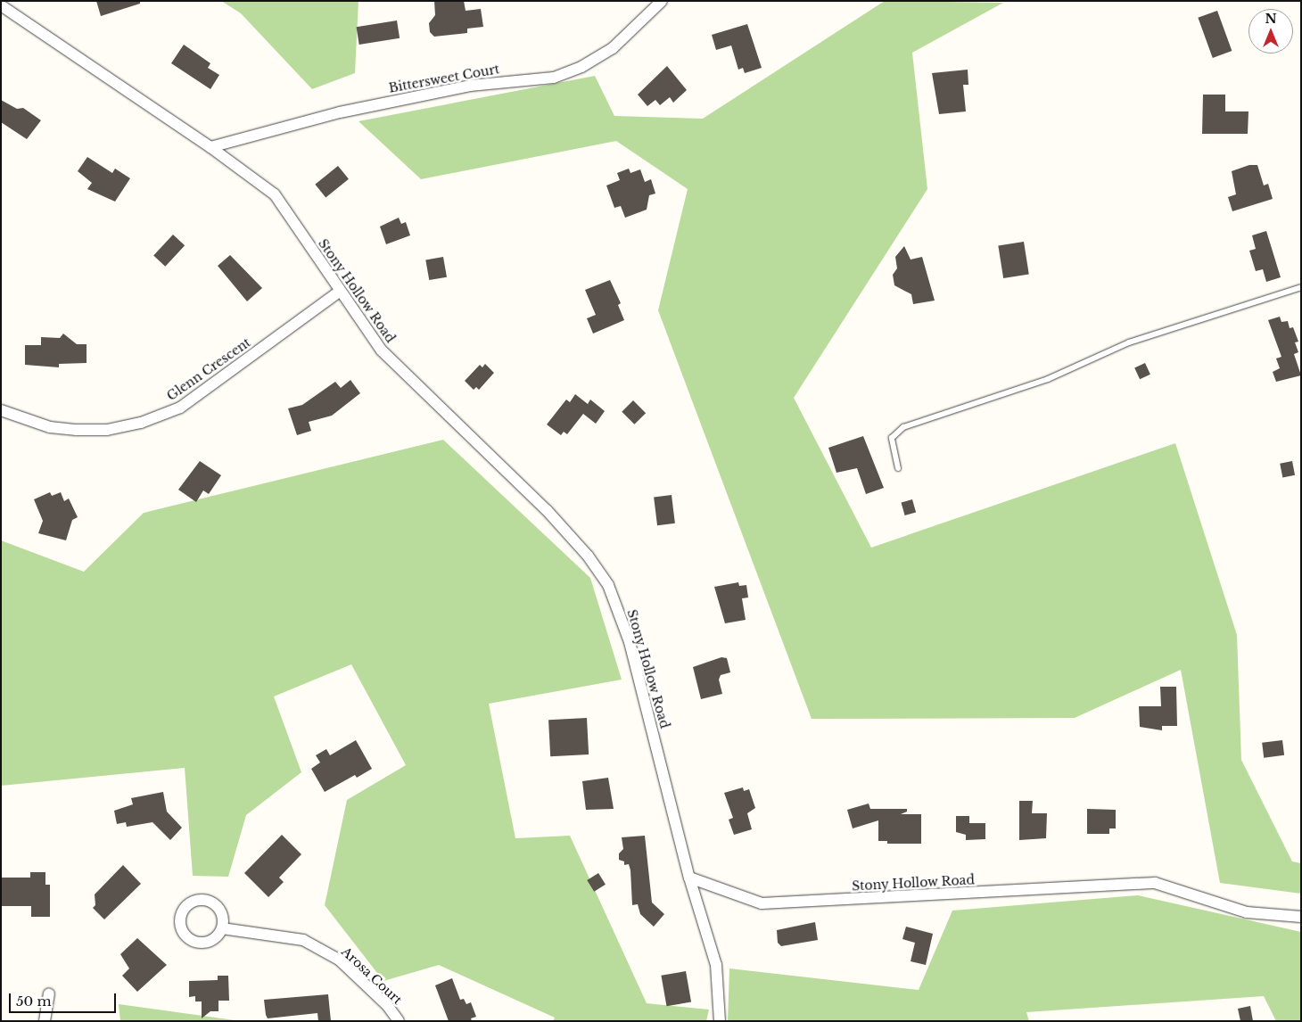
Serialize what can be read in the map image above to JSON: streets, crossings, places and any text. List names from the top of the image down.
{
  "streets": {
    "street": [
      "Bittersweet Court",
      "Stony Hollow Road",
      "Glenn Crescent",
      "Arosa Court"
    ]
  },
  "crossings": [
    ["Bittersweet Court", "Stony Hollow Road"],
    ["Stony Hollow Road", "Glenn Crescent"]
  ],
  "scale_bar": "50 m",
  "north": "top"
}
